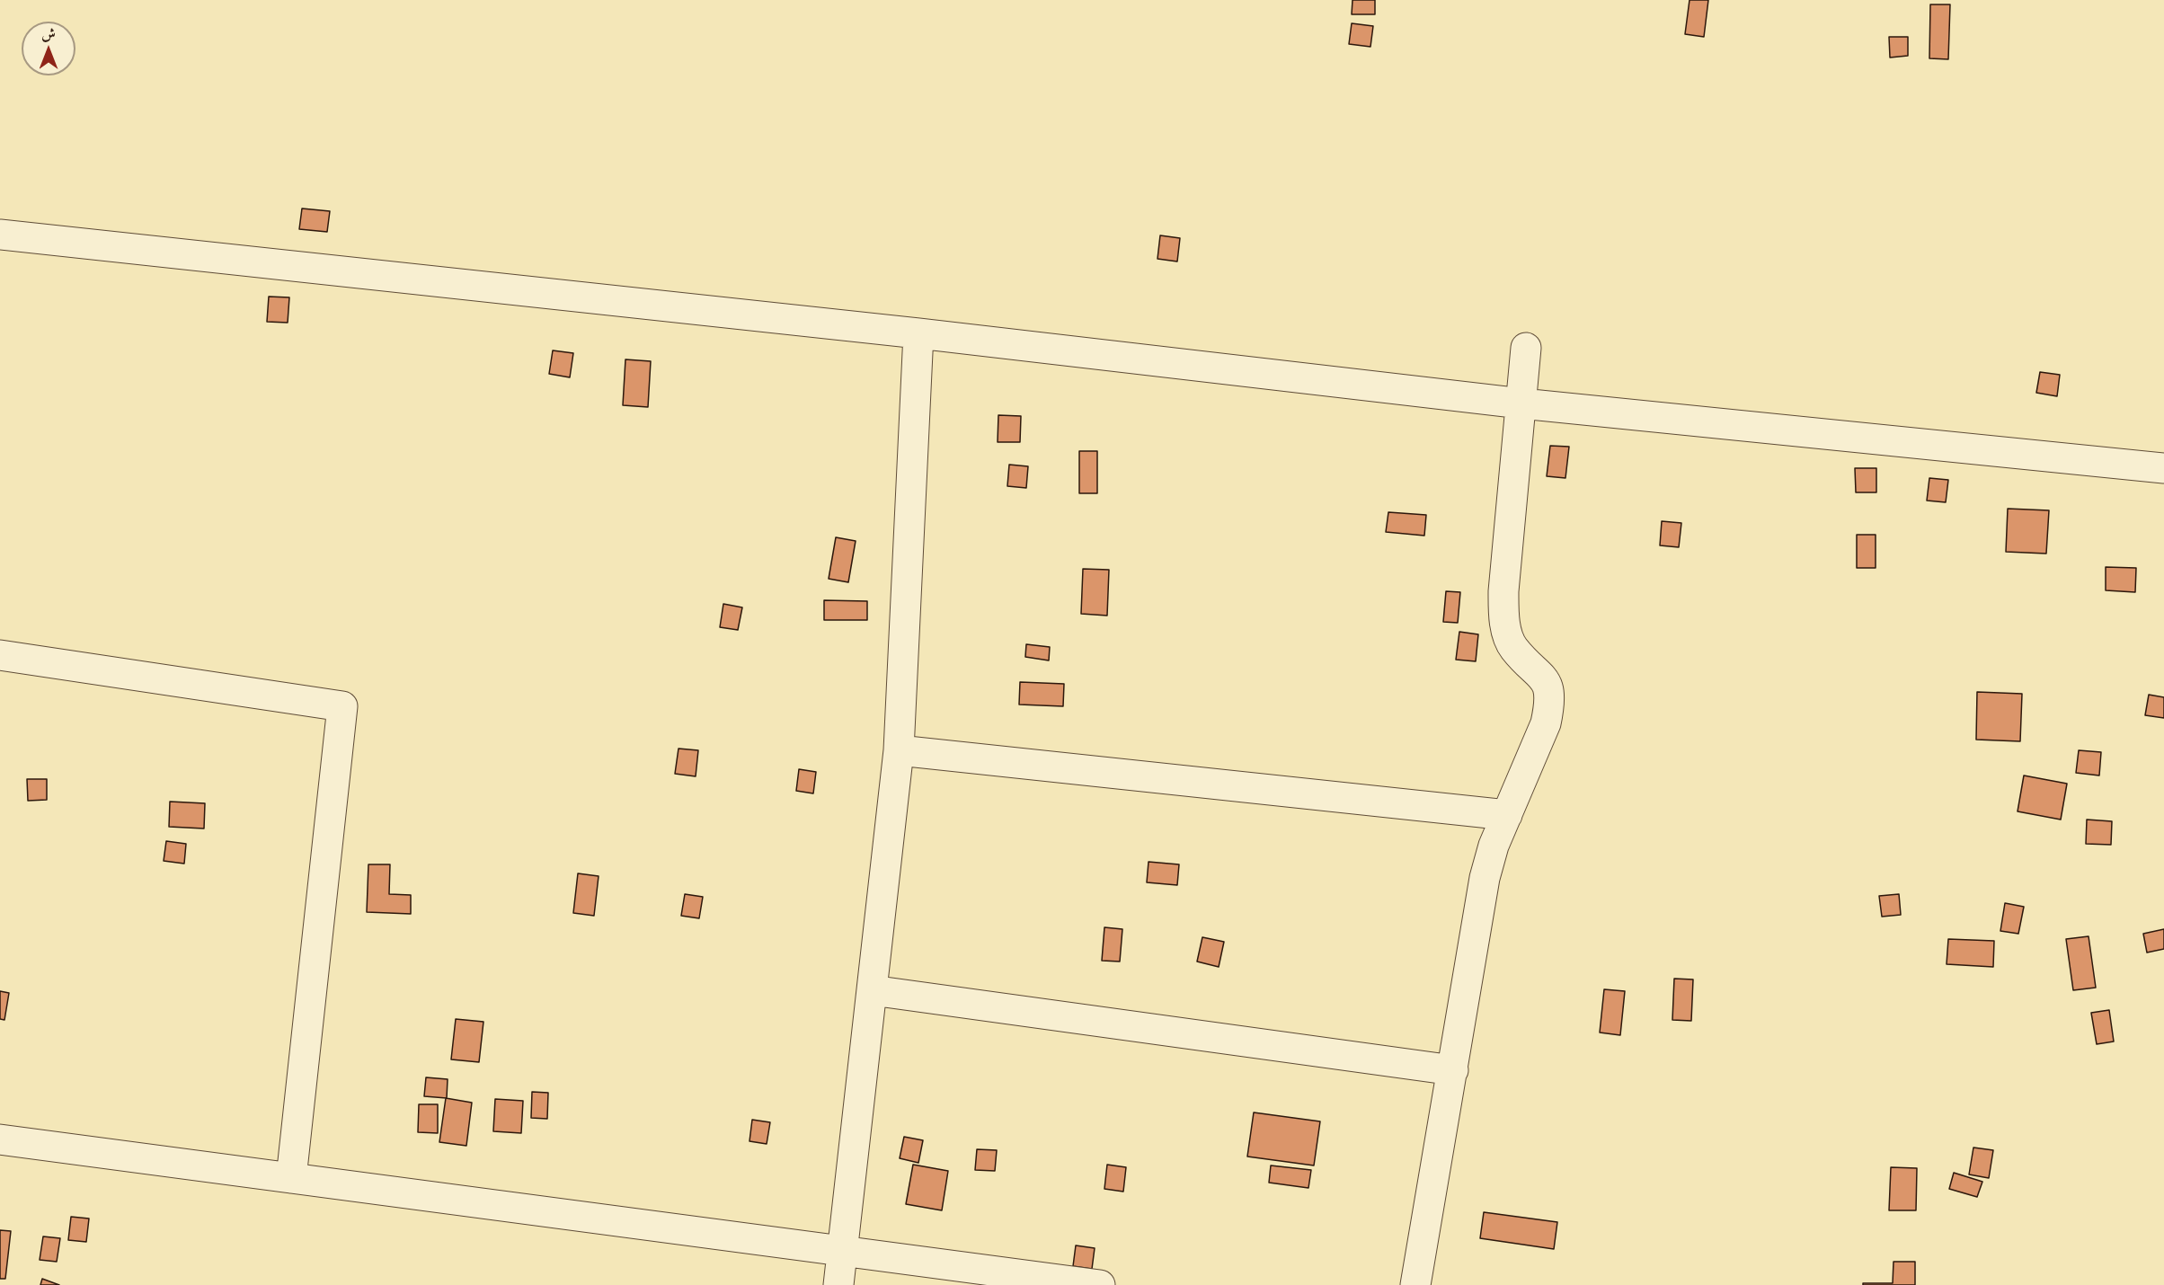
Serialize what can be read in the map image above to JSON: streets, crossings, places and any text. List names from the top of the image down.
{
  "north": "top"
}
